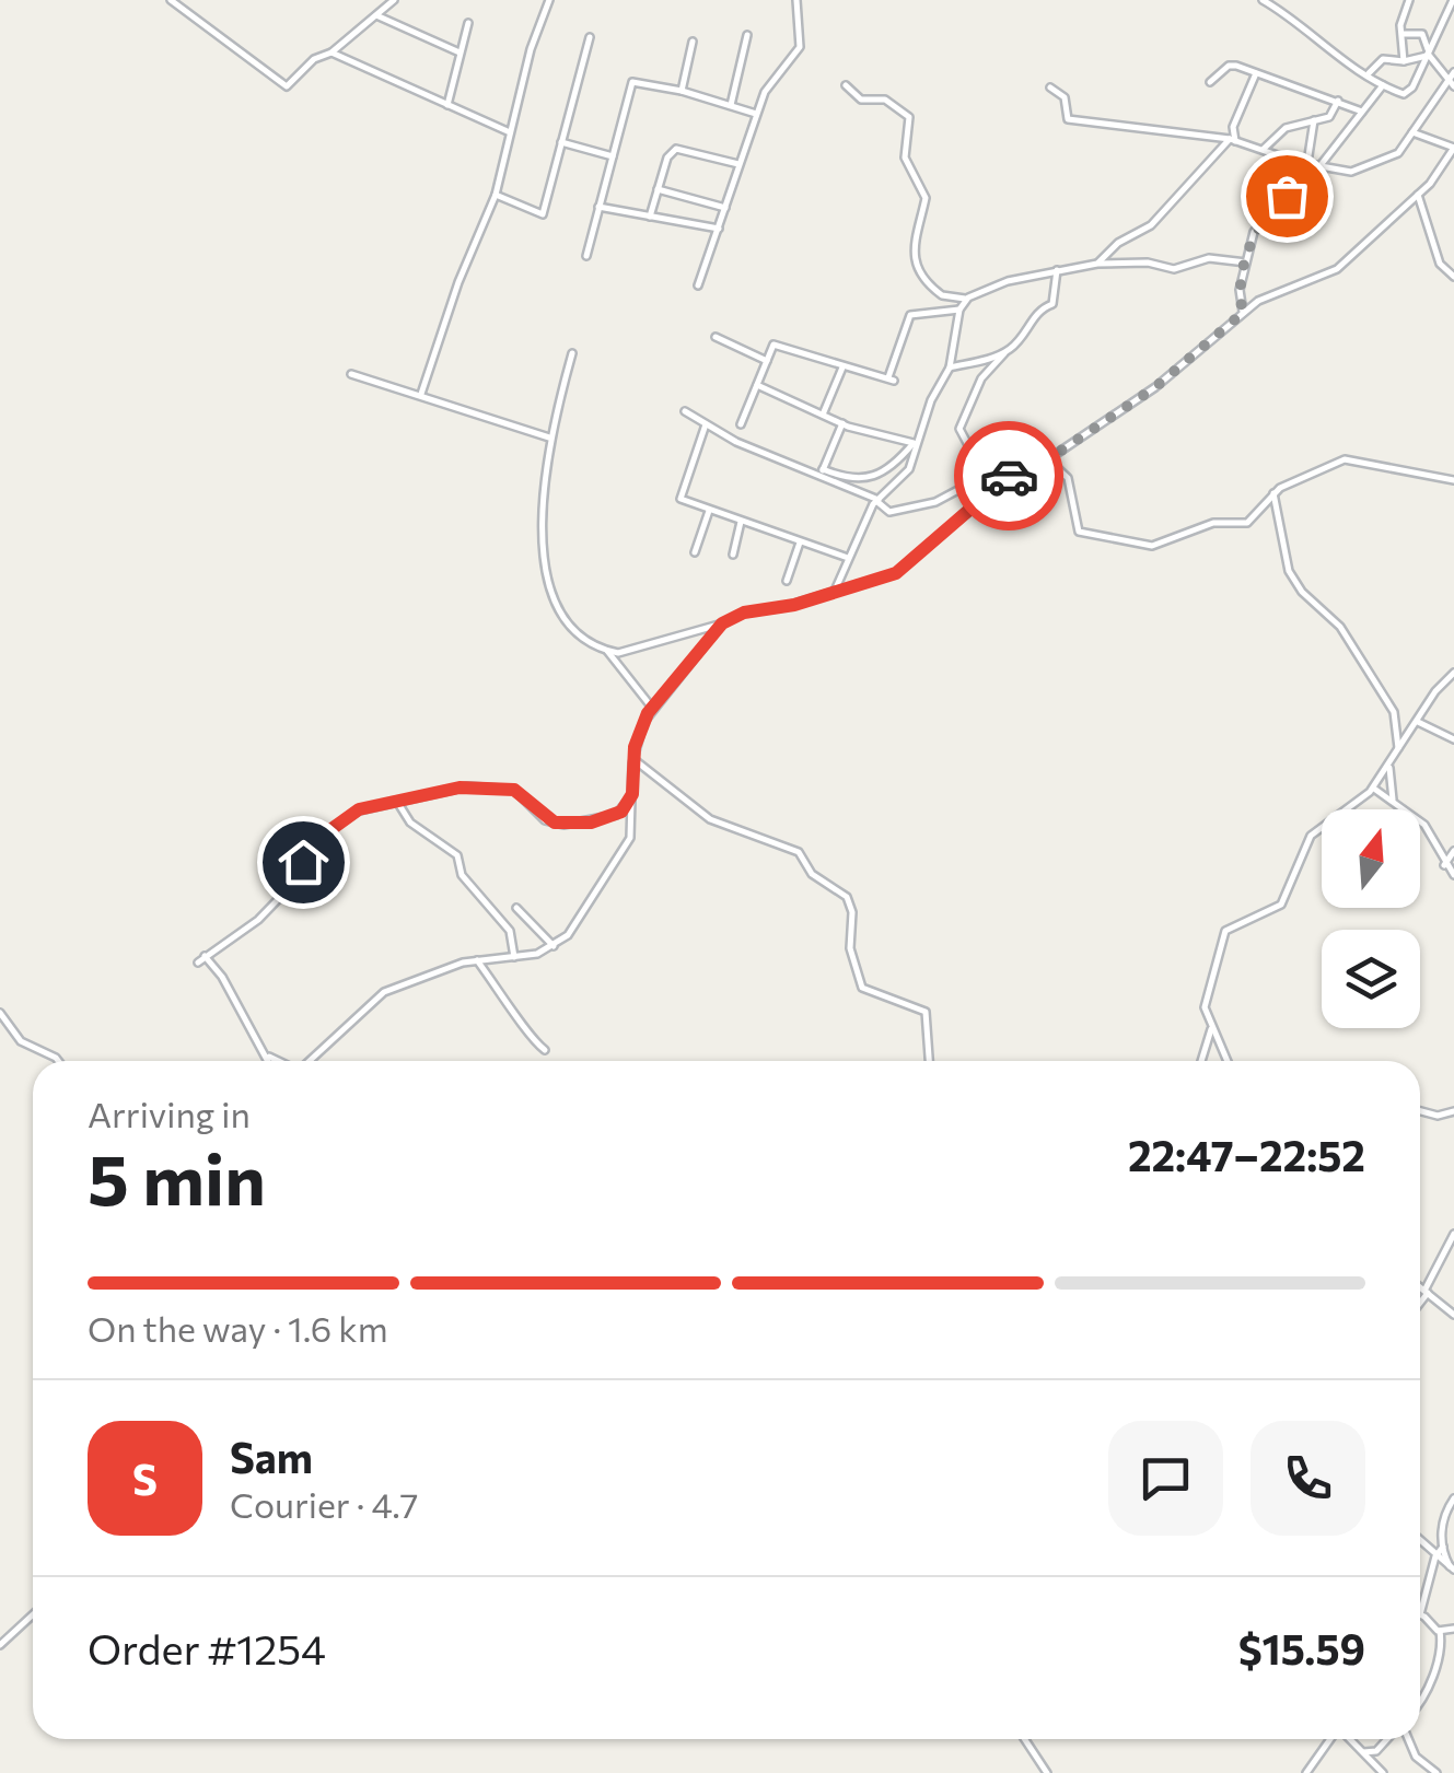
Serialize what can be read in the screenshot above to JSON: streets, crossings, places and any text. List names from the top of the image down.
{
  "north": "top",
  "page": {
    "heading": ["5 min", "Arriving in", "22:47–22:52"],
    "panel": [
      "Sam",
      "Courier · 4.7",
      "Order #1254",
      "$15.59"
    ],
    "bar": "On the way · 1.6 km",
    "round": "S"
  }
}
